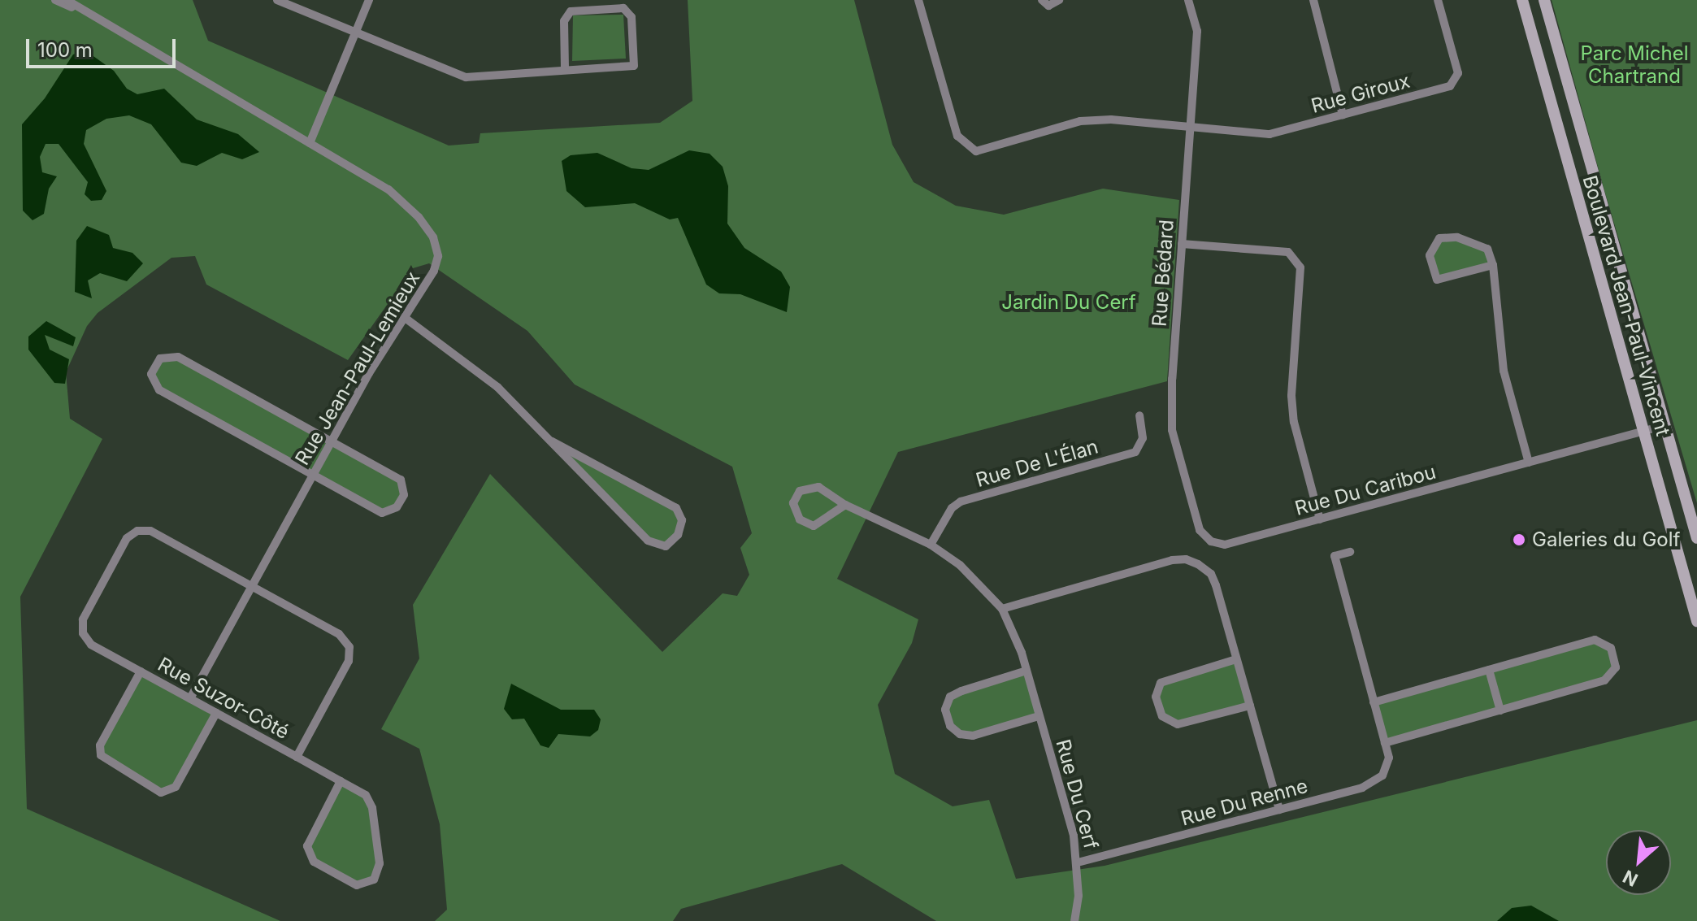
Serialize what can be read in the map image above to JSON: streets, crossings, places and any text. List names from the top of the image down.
{
  "streets": {
    "street": [
      "Rue Giroux",
      "Rue Bédard",
      "Boulevard Jean-Paul-Vincent",
      "Rue Jean-Paul-Lemieux",
      "Rue De L'Élan",
      "Rue Du Caribou",
      "Rue Suzor-Côté",
      "Rue Du Cerf",
      "Rue Du Renne"
    ]
  },
  "crossings": [
    ["Rue Giroux", "Rue Bédard"],
    ["Rue Bédard", "Rue Du Caribou"],
    ["Boulevard Jean-Paul-Vincent", "Rue Du Caribou"],
    ["Rue Jean-Paul-Lemieux", "Rue Suzor-Côté"],
    ["Rue De L'Élan", "Rue Du Cerf"],
    ["Rue Du Cerf", "Rue Du Renne"]
  ],
  "parks": ["Parc Michel Chartrand", "Jardin Du Cerf"],
  "places": ["Galeries du Golf"],
  "scale_bar": "100 m",
  "north": "bottom left"
}
